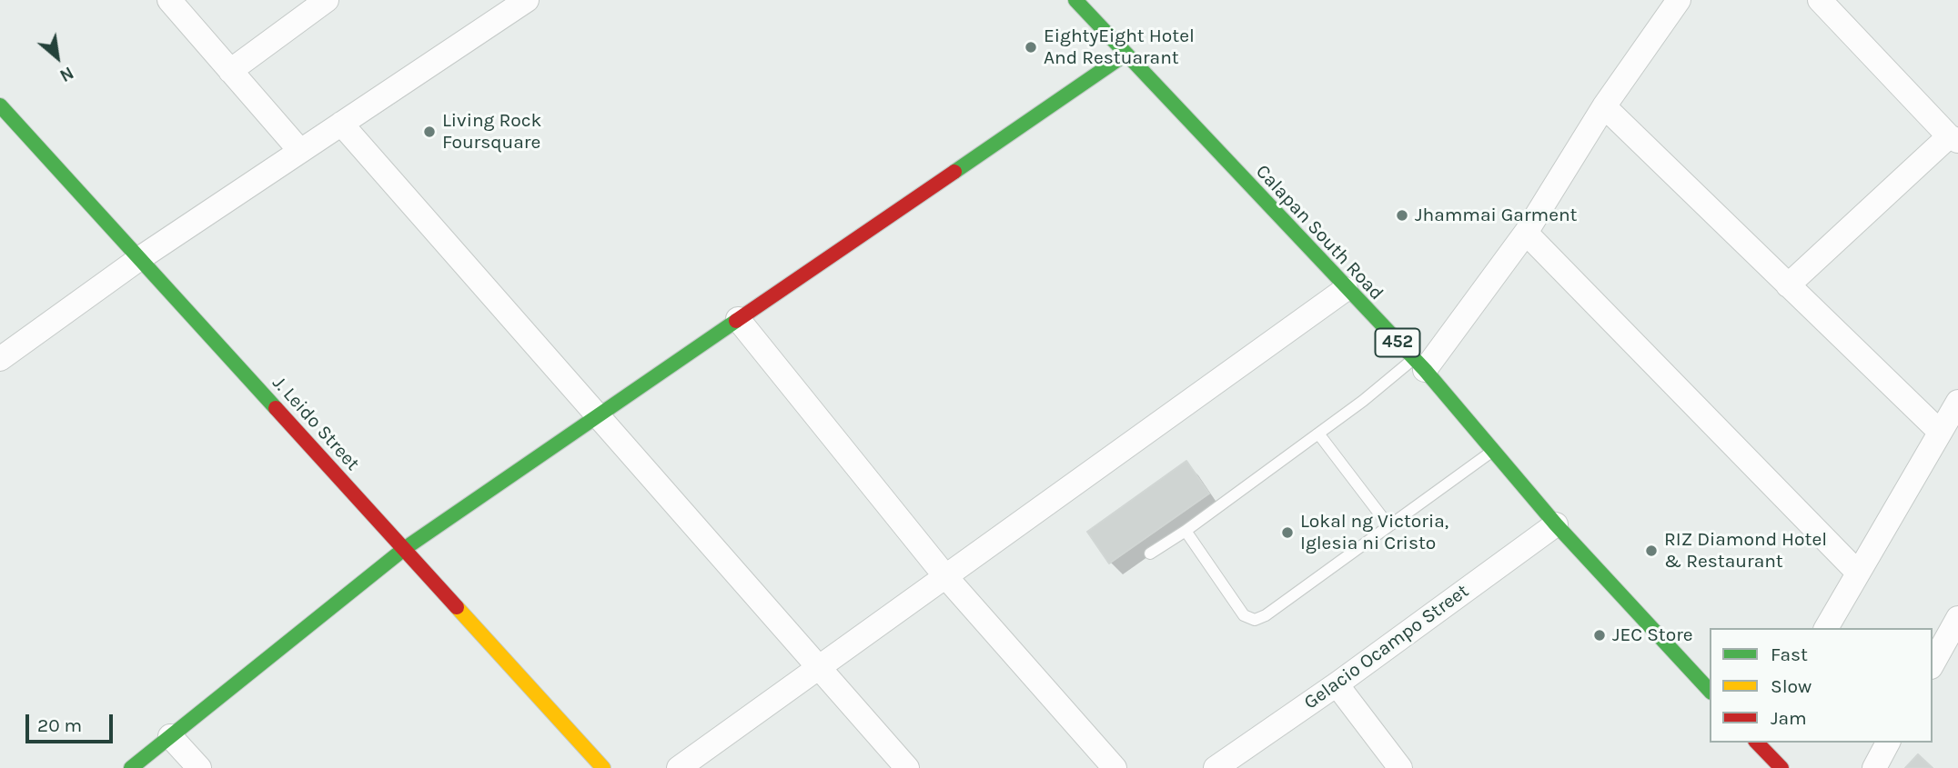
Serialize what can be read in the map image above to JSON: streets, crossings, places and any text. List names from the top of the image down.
{
  "streets": {
    "main road": ["Calapan South Road", "452", "J. Leido Street"],
    "street": ["Gelacio Ocampo Street"]
  },
  "crossings": [
    ["Calapan South Road", "Gelacio Ocampo Street"]
  ],
  "places": [
    "EightyEight Hotel And Restuarant",
    "Living Rock Foursquare",
    "Jhammai Garment",
    "Lokal ng Victoria, Iglesia ni Cristo",
    "RIZ Diamond Hotel & Restaurant",
    "JEC Store"
  ],
  "legend": ["Fast", "Slow", "Jam"],
  "scale_bar": "20 m",
  "north": "bottom right"
}
